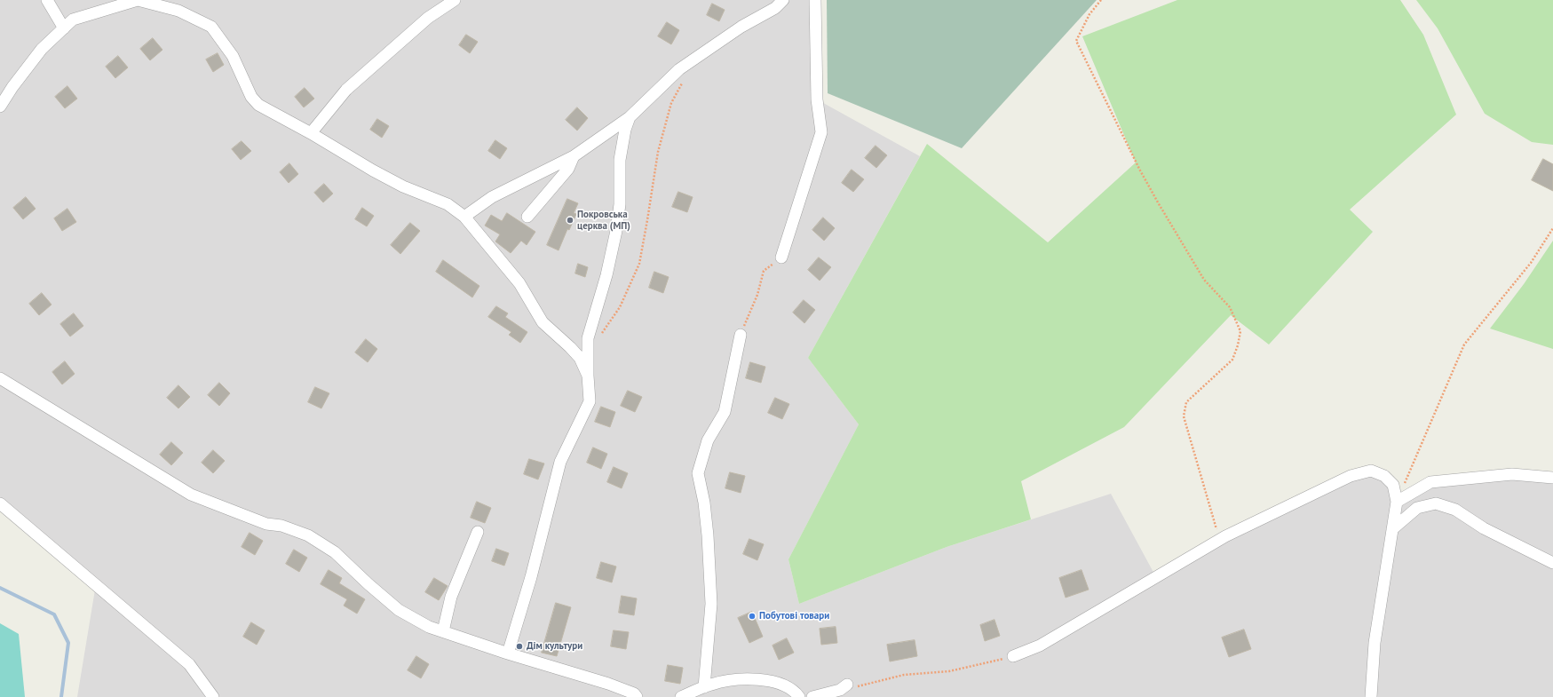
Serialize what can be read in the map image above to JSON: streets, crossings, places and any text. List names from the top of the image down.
{
  "places": ["Покровська церква (МП)", "Побутові товари", "Дім культури"]
}
